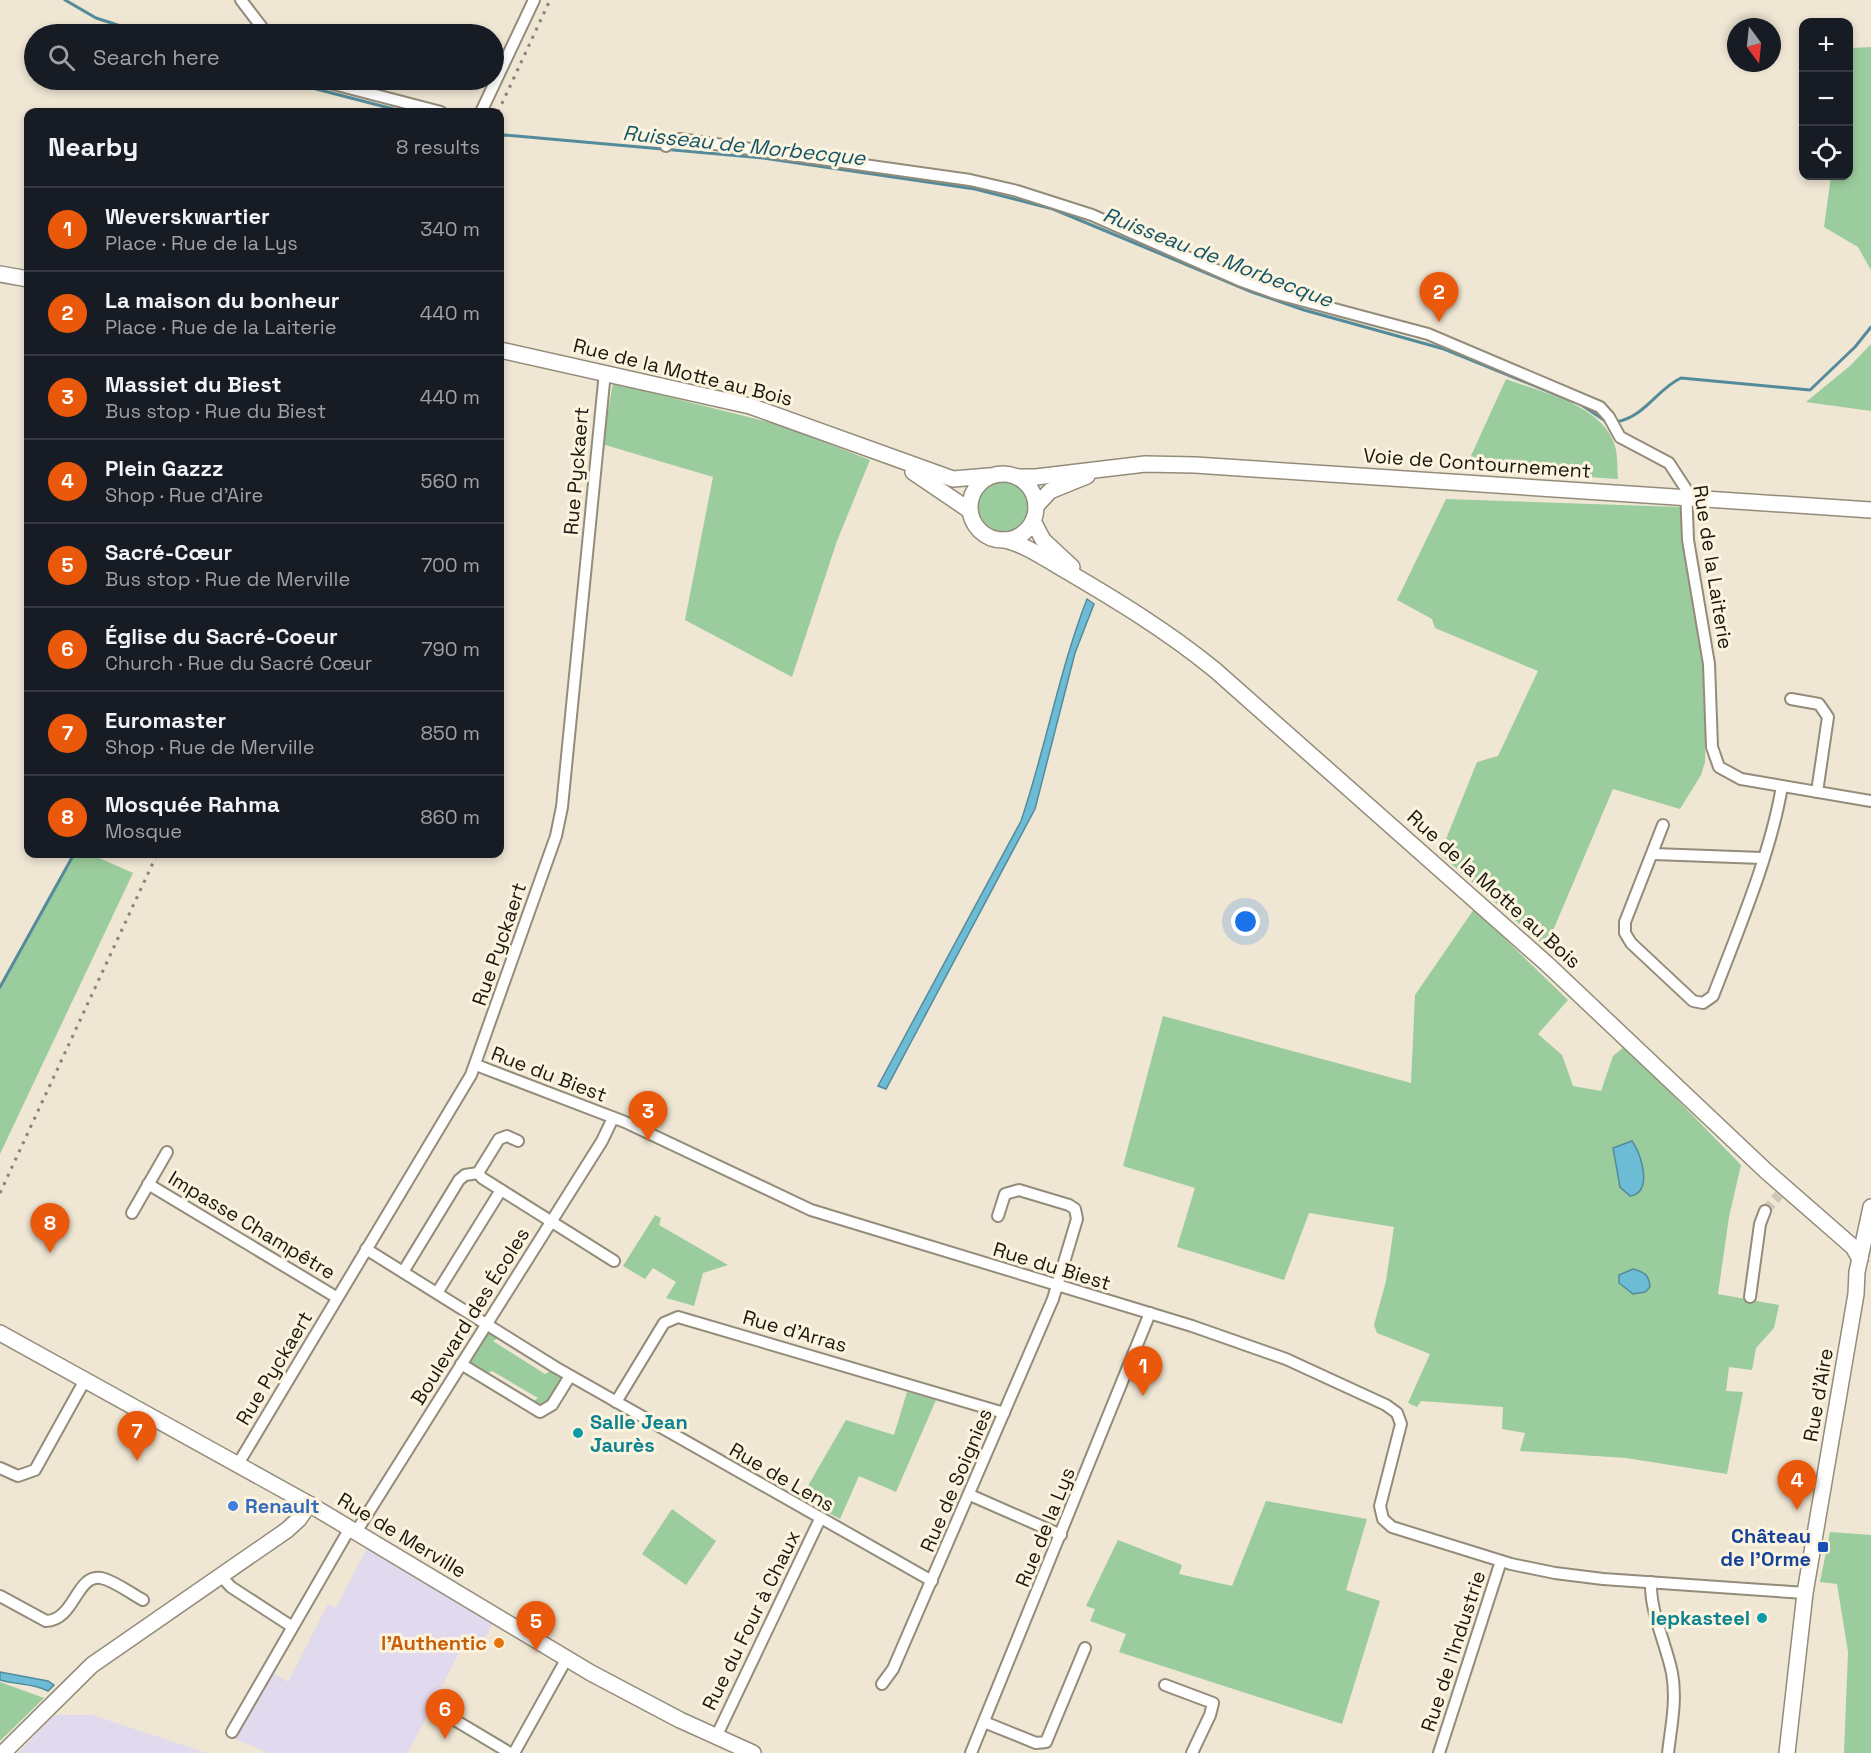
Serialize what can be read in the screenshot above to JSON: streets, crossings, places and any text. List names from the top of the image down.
{
  "streets": {
    "street": [
      "Rue de la Motte au Bois",
      "Voie de Contournement",
      "Rue Pyckaert",
      "Rue de la Laiterie",
      "Rue du Biest",
      "Impasse Champêtre",
      "Boulevard des Écoles",
      "Rue d'Arras",
      "Rue d'Aire",
      "Rue de Lens",
      "Rue de Soignies",
      "Rue de la Lys",
      "Rue de Merville",
      "Rue du Four à Chaux",
      "Rue de l'Industrie"
    ]
  },
  "crossings": [
    ["Rue de la Motte au Bois", "Rue Pyckaert"],
    ["Rue de la Motte au Bois", "Rue d'Aire"],
    ["Voie de Contournement", "Rue de la Laiterie"],
    ["Rue Pyckaert", "Rue du Biest"],
    ["Rue Pyckaert", "Impasse Champêtre"],
    ["Rue Pyckaert", "Rue de Lens"],
    ["Rue Pyckaert", "Rue de Merville"],
    ["Rue du Biest", "Boulevard des Écoles"],
    ["Rue du Biest", "Rue de Soignies"],
    ["Rue du Biest", "Rue de la Lys"],
    ["Rue du Biest", "Rue de l'Industrie"],
    ["Boulevard des Écoles", "Rue de Lens"],
    ["Boulevard des Écoles", "Rue de Merville"],
    ["Rue d'Arras", "Rue de Lens"],
    ["Rue d'Arras", "Rue de Soignies"],
    ["Rue de Lens", "Rue de Soignies"],
    ["Rue de Lens", "Rue du Four à Chaux"],
    ["Rue de Merville", "Rue du Four à Chaux"]
  ],
  "water": ["Ruisseau de Morbecque"],
  "places": {
    "other": [
      "Salle Jean Jaurès",
      "Renault",
      "Iepkasteel",
      "l’Authentic"
    ],
    "transit": ["Château de l'Orme"]
  },
  "north": "bottom",
  "page": {
    "map_buttons": ["+", "−"],
    "search": "Search here",
    "heading": ["Nearby", "8 results"],
    "list": [
      {
        "mark": "1",
        "name": "Weverskwartier",
        "note": "Place · Rue de la Lys",
        "value": "340 m"
      },
      {
        "mark": "2",
        "name": "La maison du bonheur",
        "note": "Place · Rue de la Laiterie",
        "value": "440 m"
      },
      {
        "mark": "3",
        "name": "Massiet du Biest",
        "note": "Bus stop · Rue du Biest",
        "value": "440 m"
      },
      {
        "mark": "4",
        "name": "Plein Gazzz",
        "note": "Shop · Rue d'Aire",
        "value": "560 m"
      },
      {
        "mark": "5",
        "name": "Sacré-Cœur",
        "note": "Bus stop · Rue de Merville",
        "value": "700 m"
      },
      {
        "mark": "6",
        "name": "Église du Sacré-Coeur",
        "note": "Church · Rue du Sacré Cœur",
        "value": "790 m"
      },
      {
        "mark": "7",
        "name": "Euromaster",
        "note": "Shop · Rue de Merville",
        "value": "850 m"
      },
      {
        "mark": "8",
        "name": "Mosquée Rahma",
        "note": "Mosque",
        "value": "860 m"
      }
    ],
    "pins": [
      "2",
      "3",
      "8",
      "1",
      "7",
      "4",
      "5",
      "6"
    ]
  }
}
